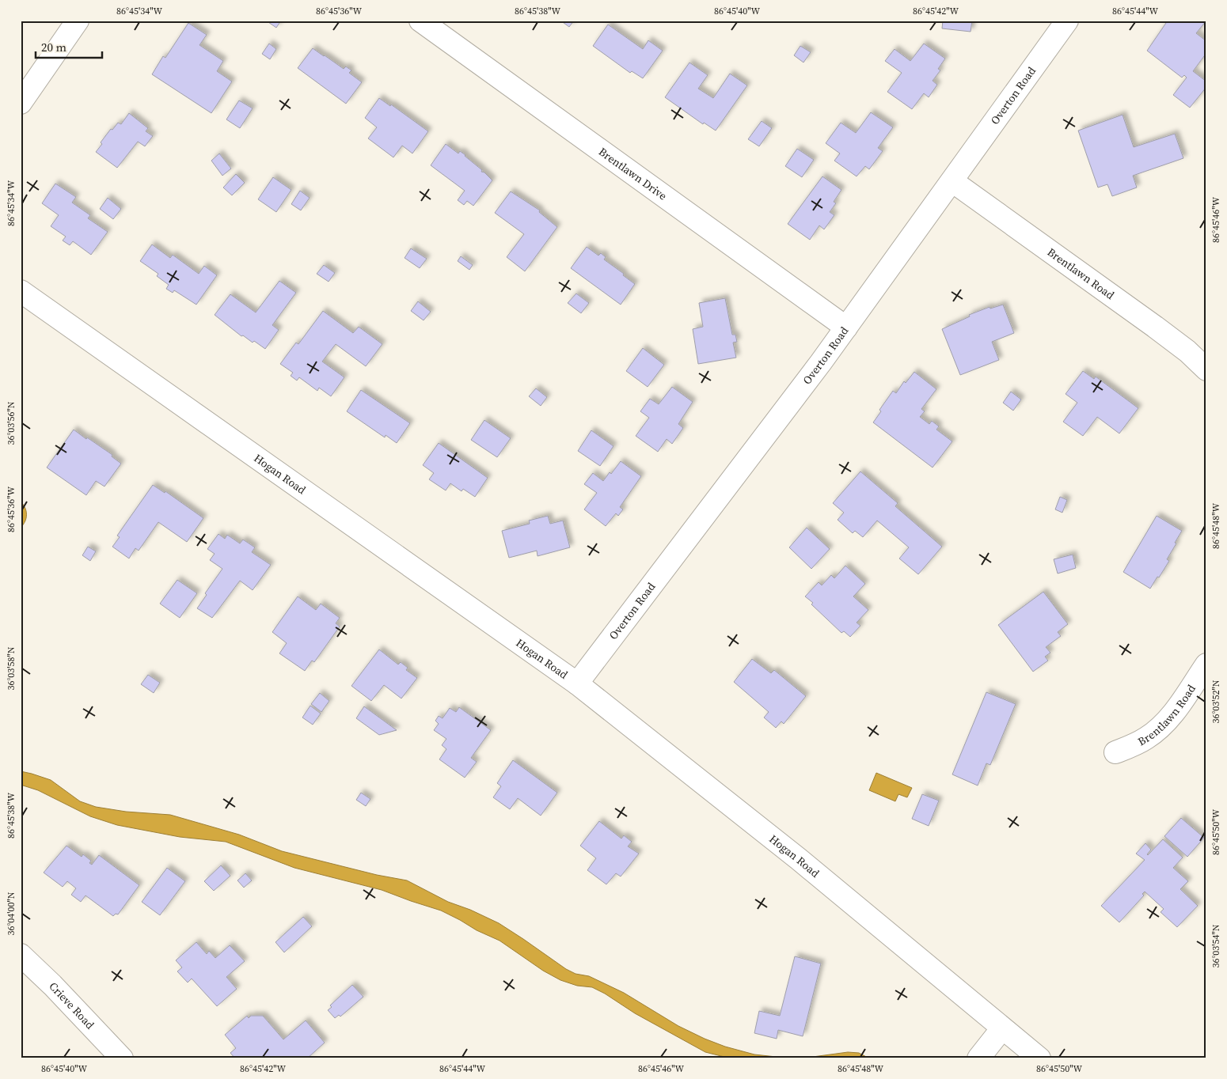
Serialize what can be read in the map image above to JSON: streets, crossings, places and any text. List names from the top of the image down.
{
  "streets": {
    "street": [
      "Overton Road",
      "Brentlawn Drive",
      "Brentlawn Road",
      "Hogan Road",
      "Crieve Road"
    ]
  },
  "crossings": [
    ["Overton Road", "Brentlawn Drive"],
    ["Overton Road", "Brentlawn Road"],
    ["Overton Road", "Hogan Road"]
  ],
  "scale_bar": "20 m",
  "coordinates": [
    "86°45'34\"W",
    "86°45'36\"W",
    "86°45'38\"W",
    "86°45'40\"W",
    "86°45'42\"W",
    "86°45'44\"W",
    "86°45'46\"W",
    "36°03'56\"N",
    "86°45'48\"W",
    "36°03'58\"N",
    "36°03'52\"N",
    "86°45'50\"W",
    "36°04'00\"N",
    "36°03'54\"N"
  ]
}
